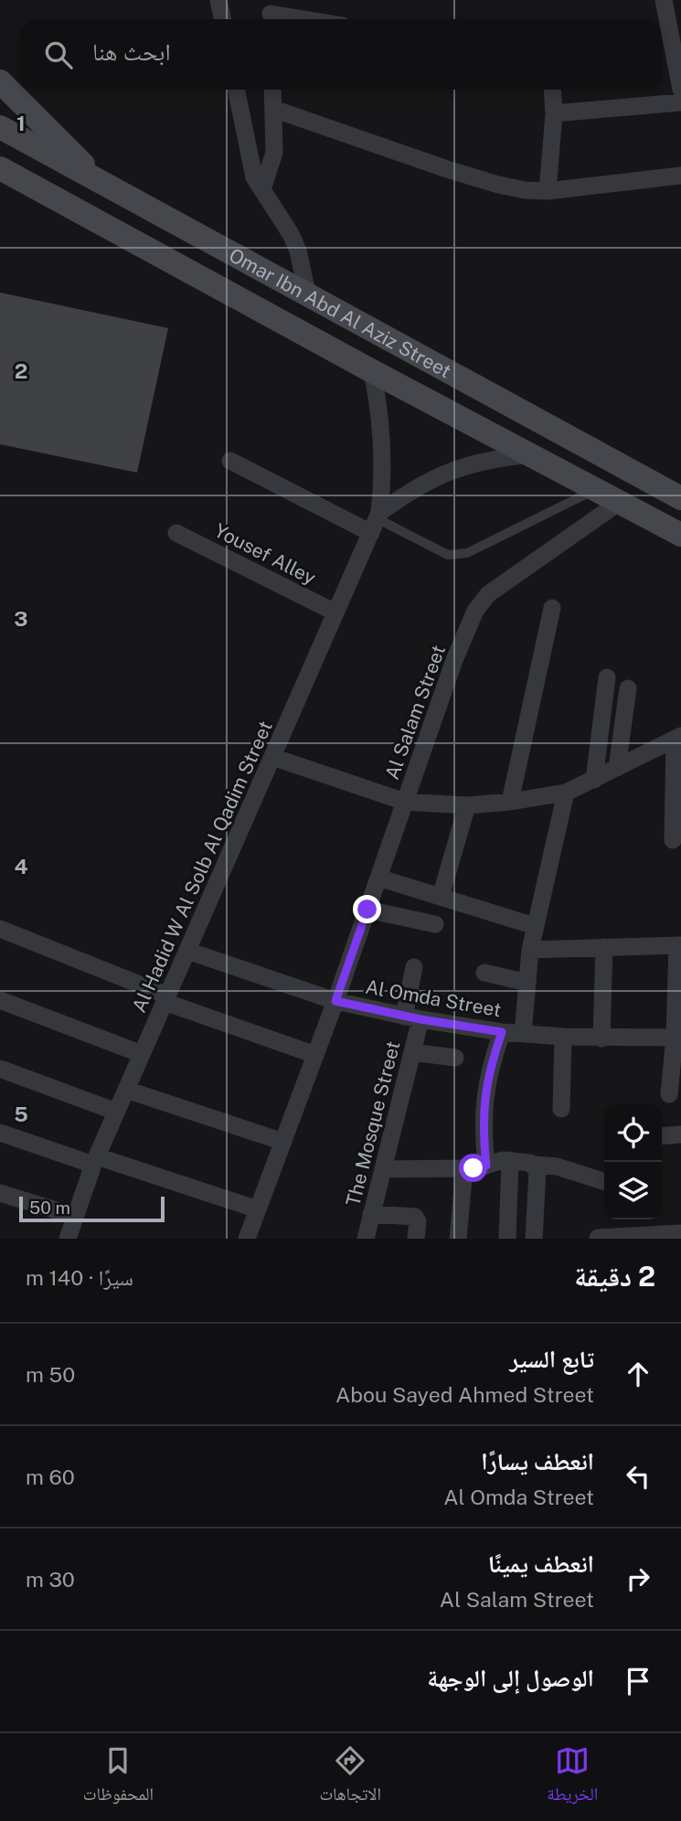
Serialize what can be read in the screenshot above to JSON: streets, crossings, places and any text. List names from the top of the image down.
{
  "streets": {
    "main road": ["Omar Ibn Abd Al Aziz Street"],
    "street": [
      "Yousef Alley",
      "Al Salam Street",
      "Al Hadid W Al Solb Al Qadim Street",
      "Al Omda Street",
      "The Mosque Street"
    ]
  },
  "crossings": [
    ["Omar Ibn Abd Al Aziz Street", "Al Salam Street"],
    ["Omar Ibn Abd Al Aziz Street", "Al Hadid W Al Solb Al Qadim Street"],
    ["Yousef Alley", "Al Hadid W Al Solb Al Qadim Street"],
    ["Al Salam Street", "Al Omda Street"],
    ["Al Hadid W Al Solb Al Qadim Street", "Al Omda Street"],
    ["Al Omda Street", "The Mosque Street"]
  ],
  "scale_bar": "50 m",
  "page": {
    "search": "ابحث هنا",
    "scale": "50 m",
    "heading": ["2 دقيقة", "سيرًا · 140 m"],
    "list": [
      ["تابع السير", "Abou Sayed Ahmed Street", "50 m"],
      ["انعطف يسارًا", "Al Omda Street", "60 m"],
      ["انعطف يمينًا", "Al Salam Street", "30 m"],
      "الوصول إلى الوجهة"
    ],
    "nav": ["الخريطة", "الاتجاهات", "المحفوظات"]
  },
  "grid": {
    "rows": [
      "1",
      "2",
      "3",
      "4",
      "5"
    ]
  }
}
